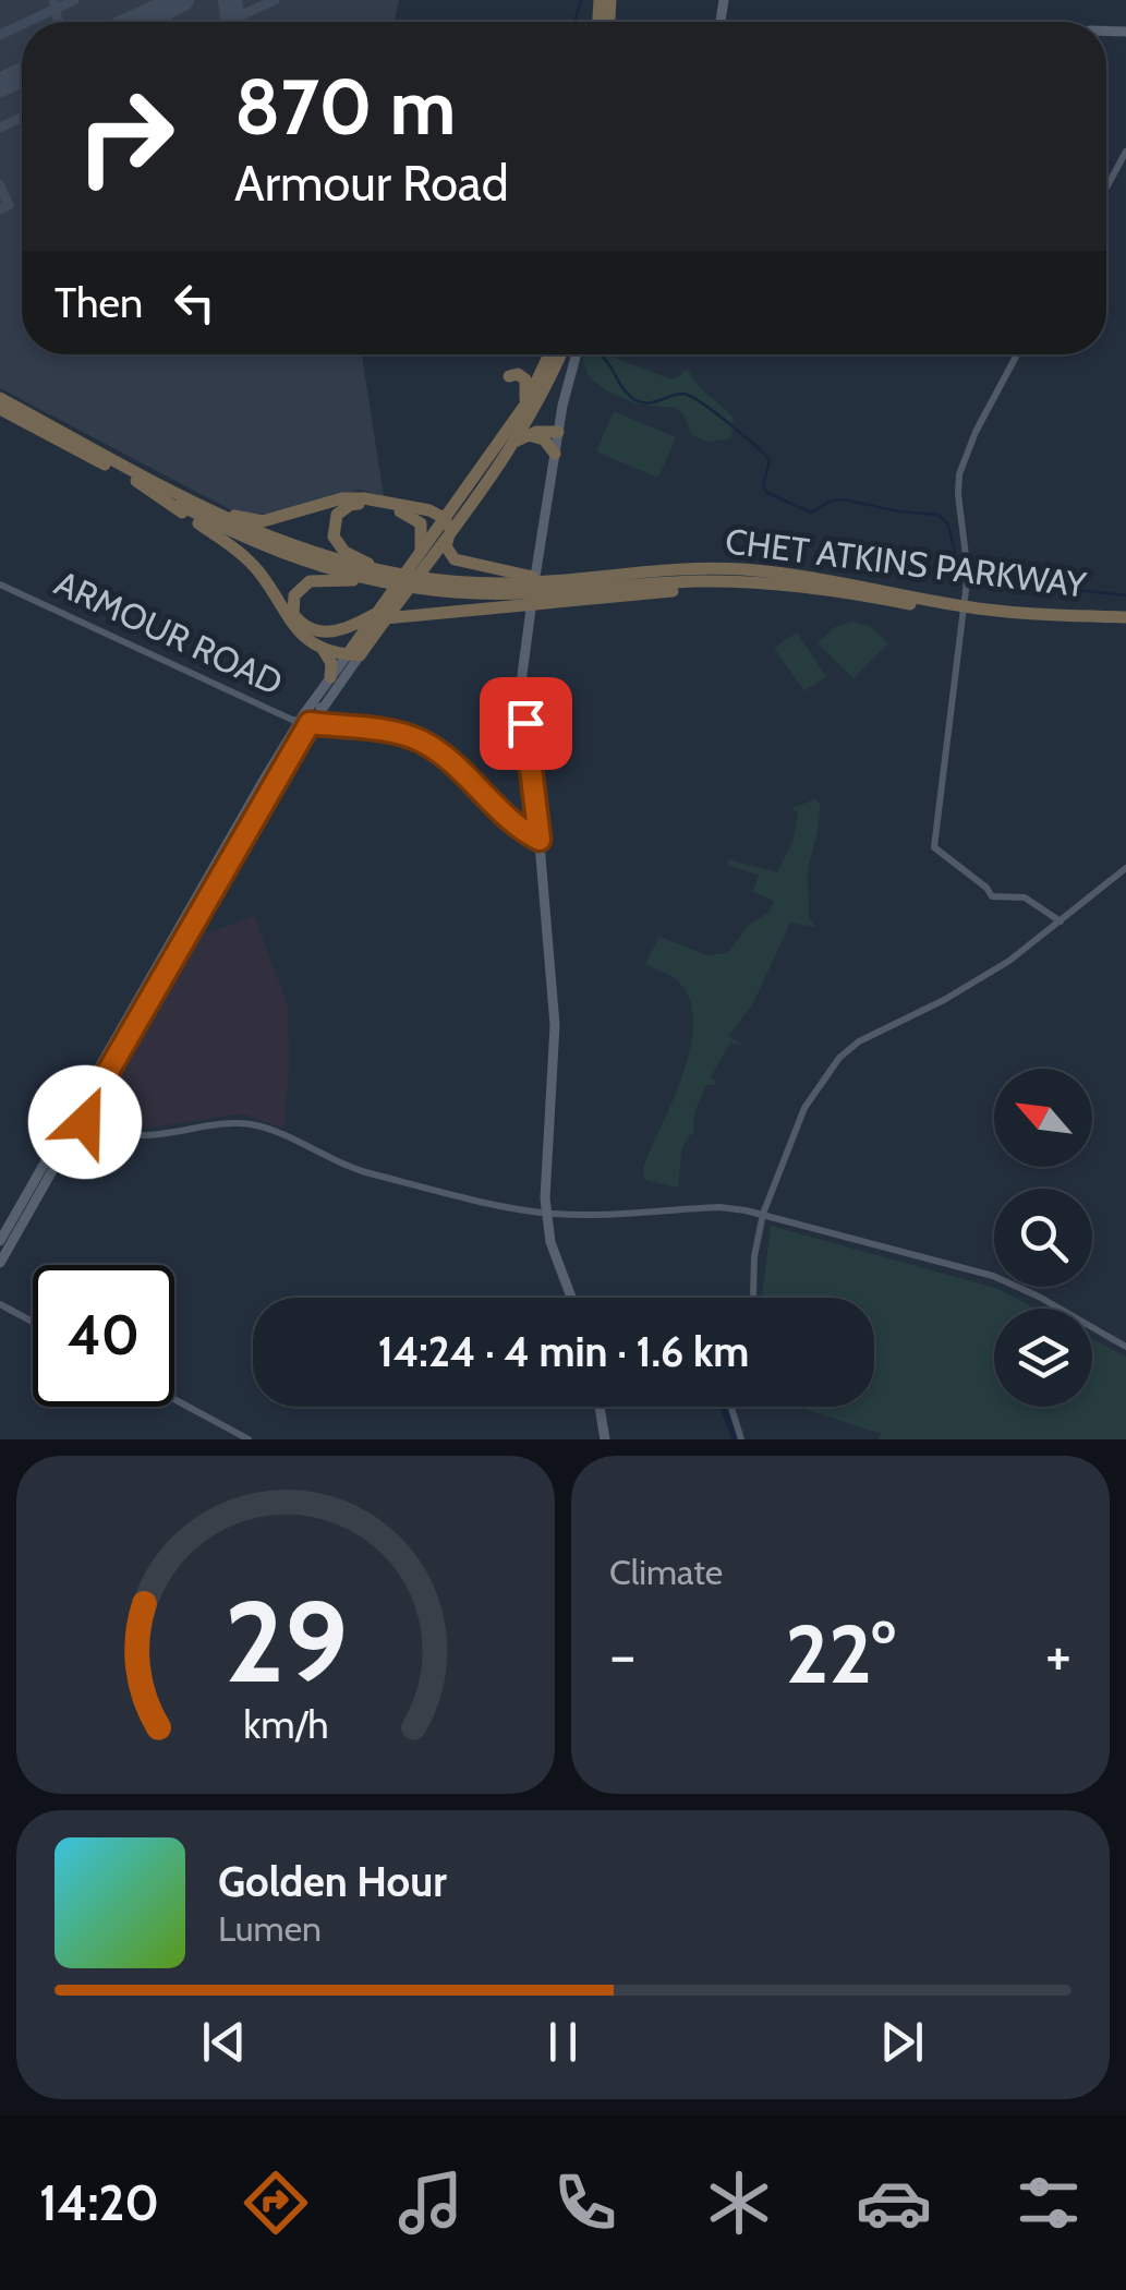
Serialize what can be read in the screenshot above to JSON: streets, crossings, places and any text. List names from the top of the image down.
{
  "streets": {
    "highway": ["CHET ATKINS PARKWAY"],
    "street": ["ARMOUR ROAD"]
  },
  "north": "top left",
  "page": {
    "turn": ["870 m", "Armour Road"],
    "then": "Then",
    "limit": "40",
    "trip": "14:24 · 4 min · 1.6 km",
    "tile": "Climate",
    "heat": ["−", "22°", "+"],
    "song": ["Golden Hour", "Lumen"],
    "tabs": "14:20",
    "gauge": ["29", "km/h"]
  }
}
